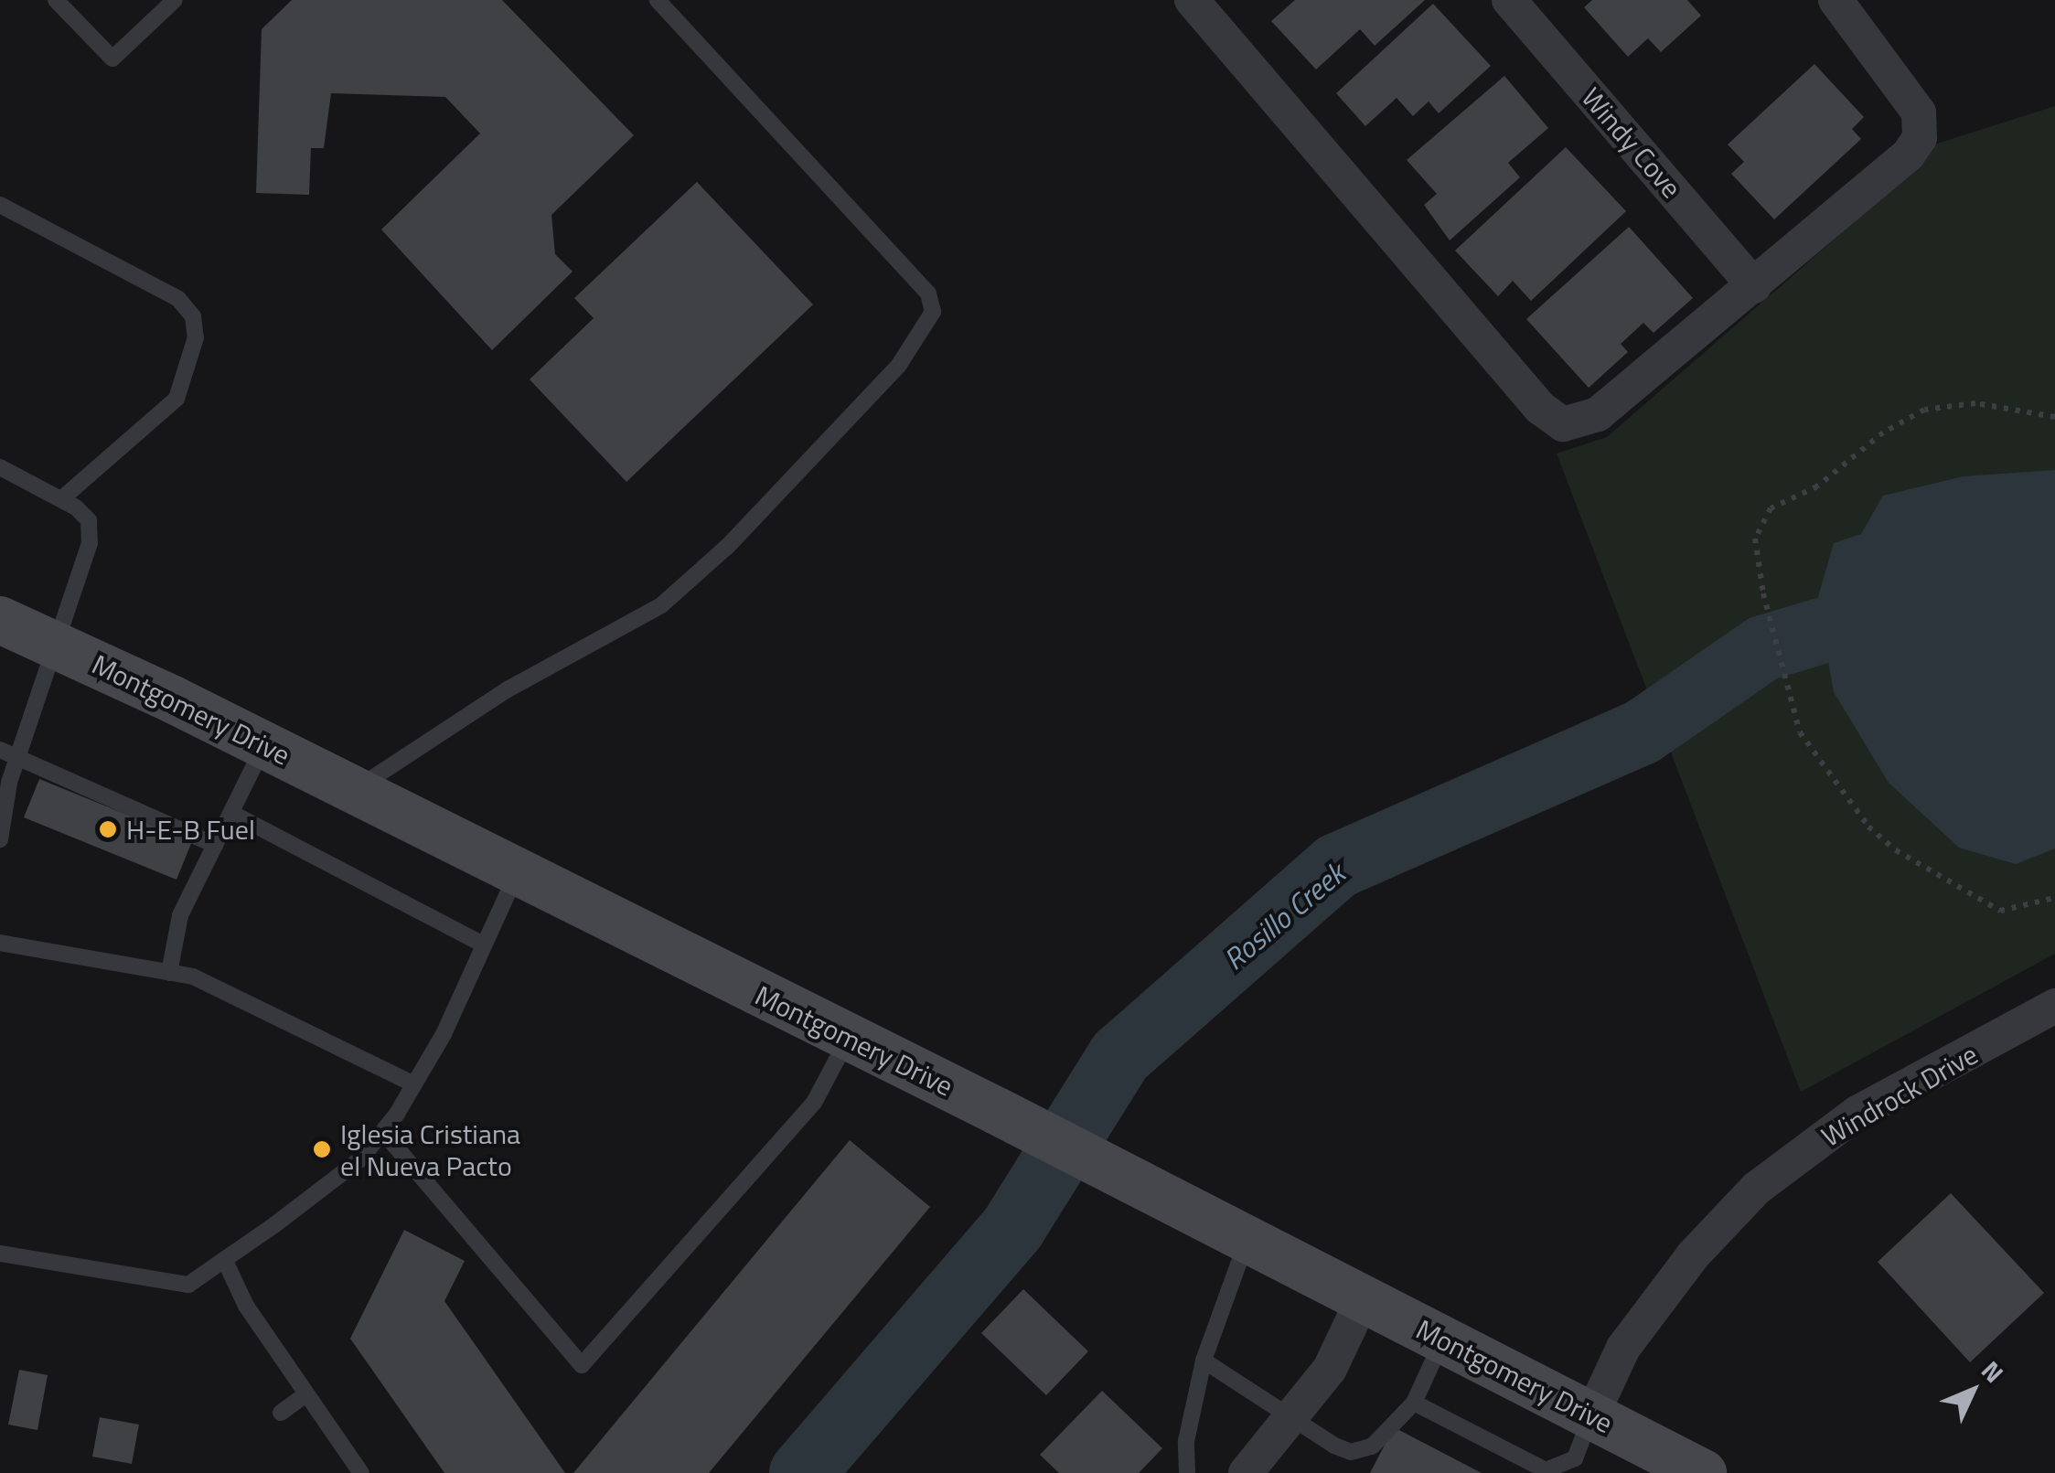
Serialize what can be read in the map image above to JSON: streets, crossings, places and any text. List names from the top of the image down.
{
  "streets": {
    "main road": ["Montgomery Drive"],
    "street": ["Windy Cove", "Windrock Drive"]
  },
  "crossings": [
    ["Montgomery Drive", "Windrock Drive"]
  ],
  "water": ["Rosillo Creek"],
  "places": ["H-E-B Fuel", "Iglesia Cristiana el Nueva Pacto"],
  "north": "top right"
}
